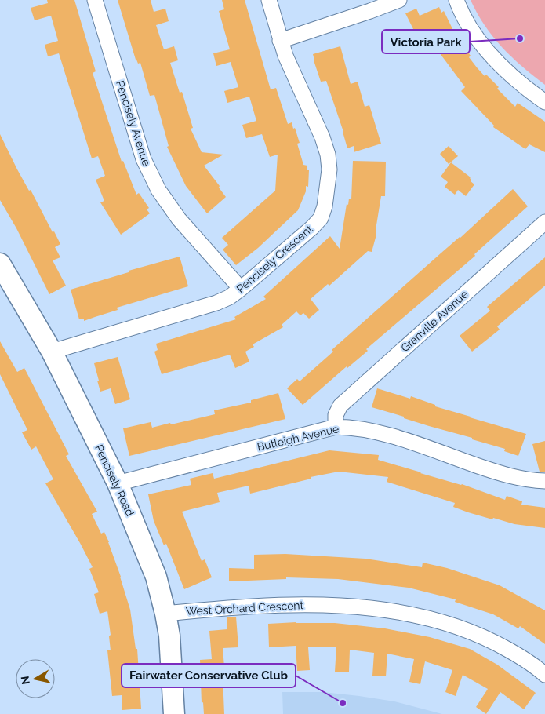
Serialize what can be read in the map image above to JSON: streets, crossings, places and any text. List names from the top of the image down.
{
  "streets": {
    "main road": ["Pencisely Road"],
    "street": [
      "Pencisely Avenue",
      "Pencisely Crescent",
      "Granville Avenue",
      "Butleigh Avenue",
      "West Orchard Crescent"
    ]
  },
  "crossings": [
    ["Pencisely Avenue", "Pencisely Crescent"],
    ["Pencisely Crescent", "Pencisely Road"],
    ["Granville Avenue", "Butleigh Avenue"],
    ["Butleigh Avenue", "Pencisely Road"],
    ["Pencisely Road", "West Orchard Crescent"]
  ],
  "places": ["Victoria Park", "Fairwater Conservative Club"],
  "north": "left"
}
